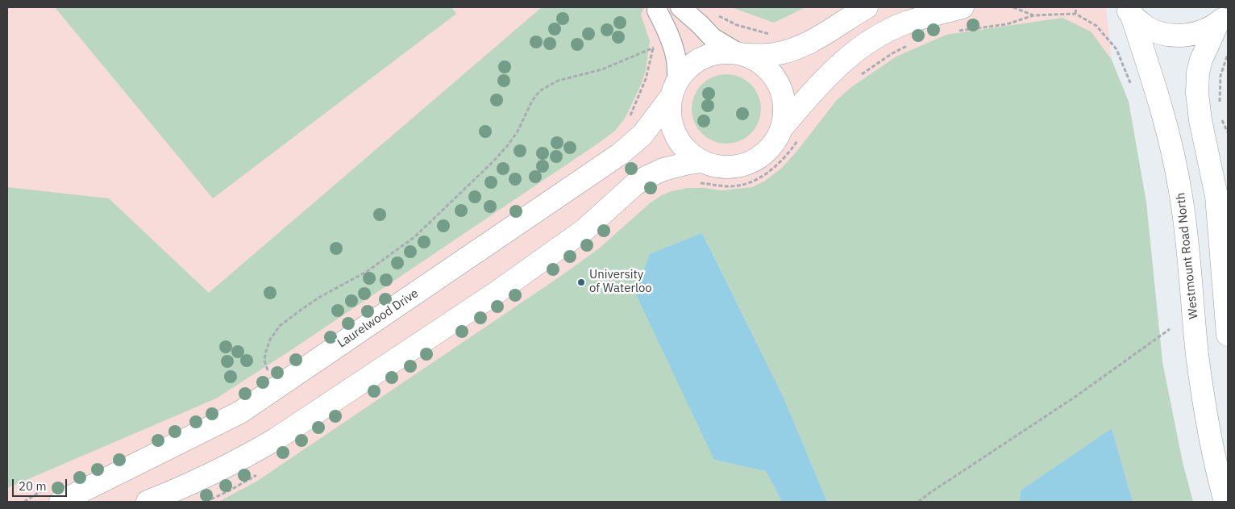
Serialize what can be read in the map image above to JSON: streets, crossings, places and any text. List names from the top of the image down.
{
  "streets": {
    "street": ["Westmount Road North", "Laurelwood Drive"]
  },
  "places": ["University of Waterloo"],
  "scale_bar": "20 m"
}
